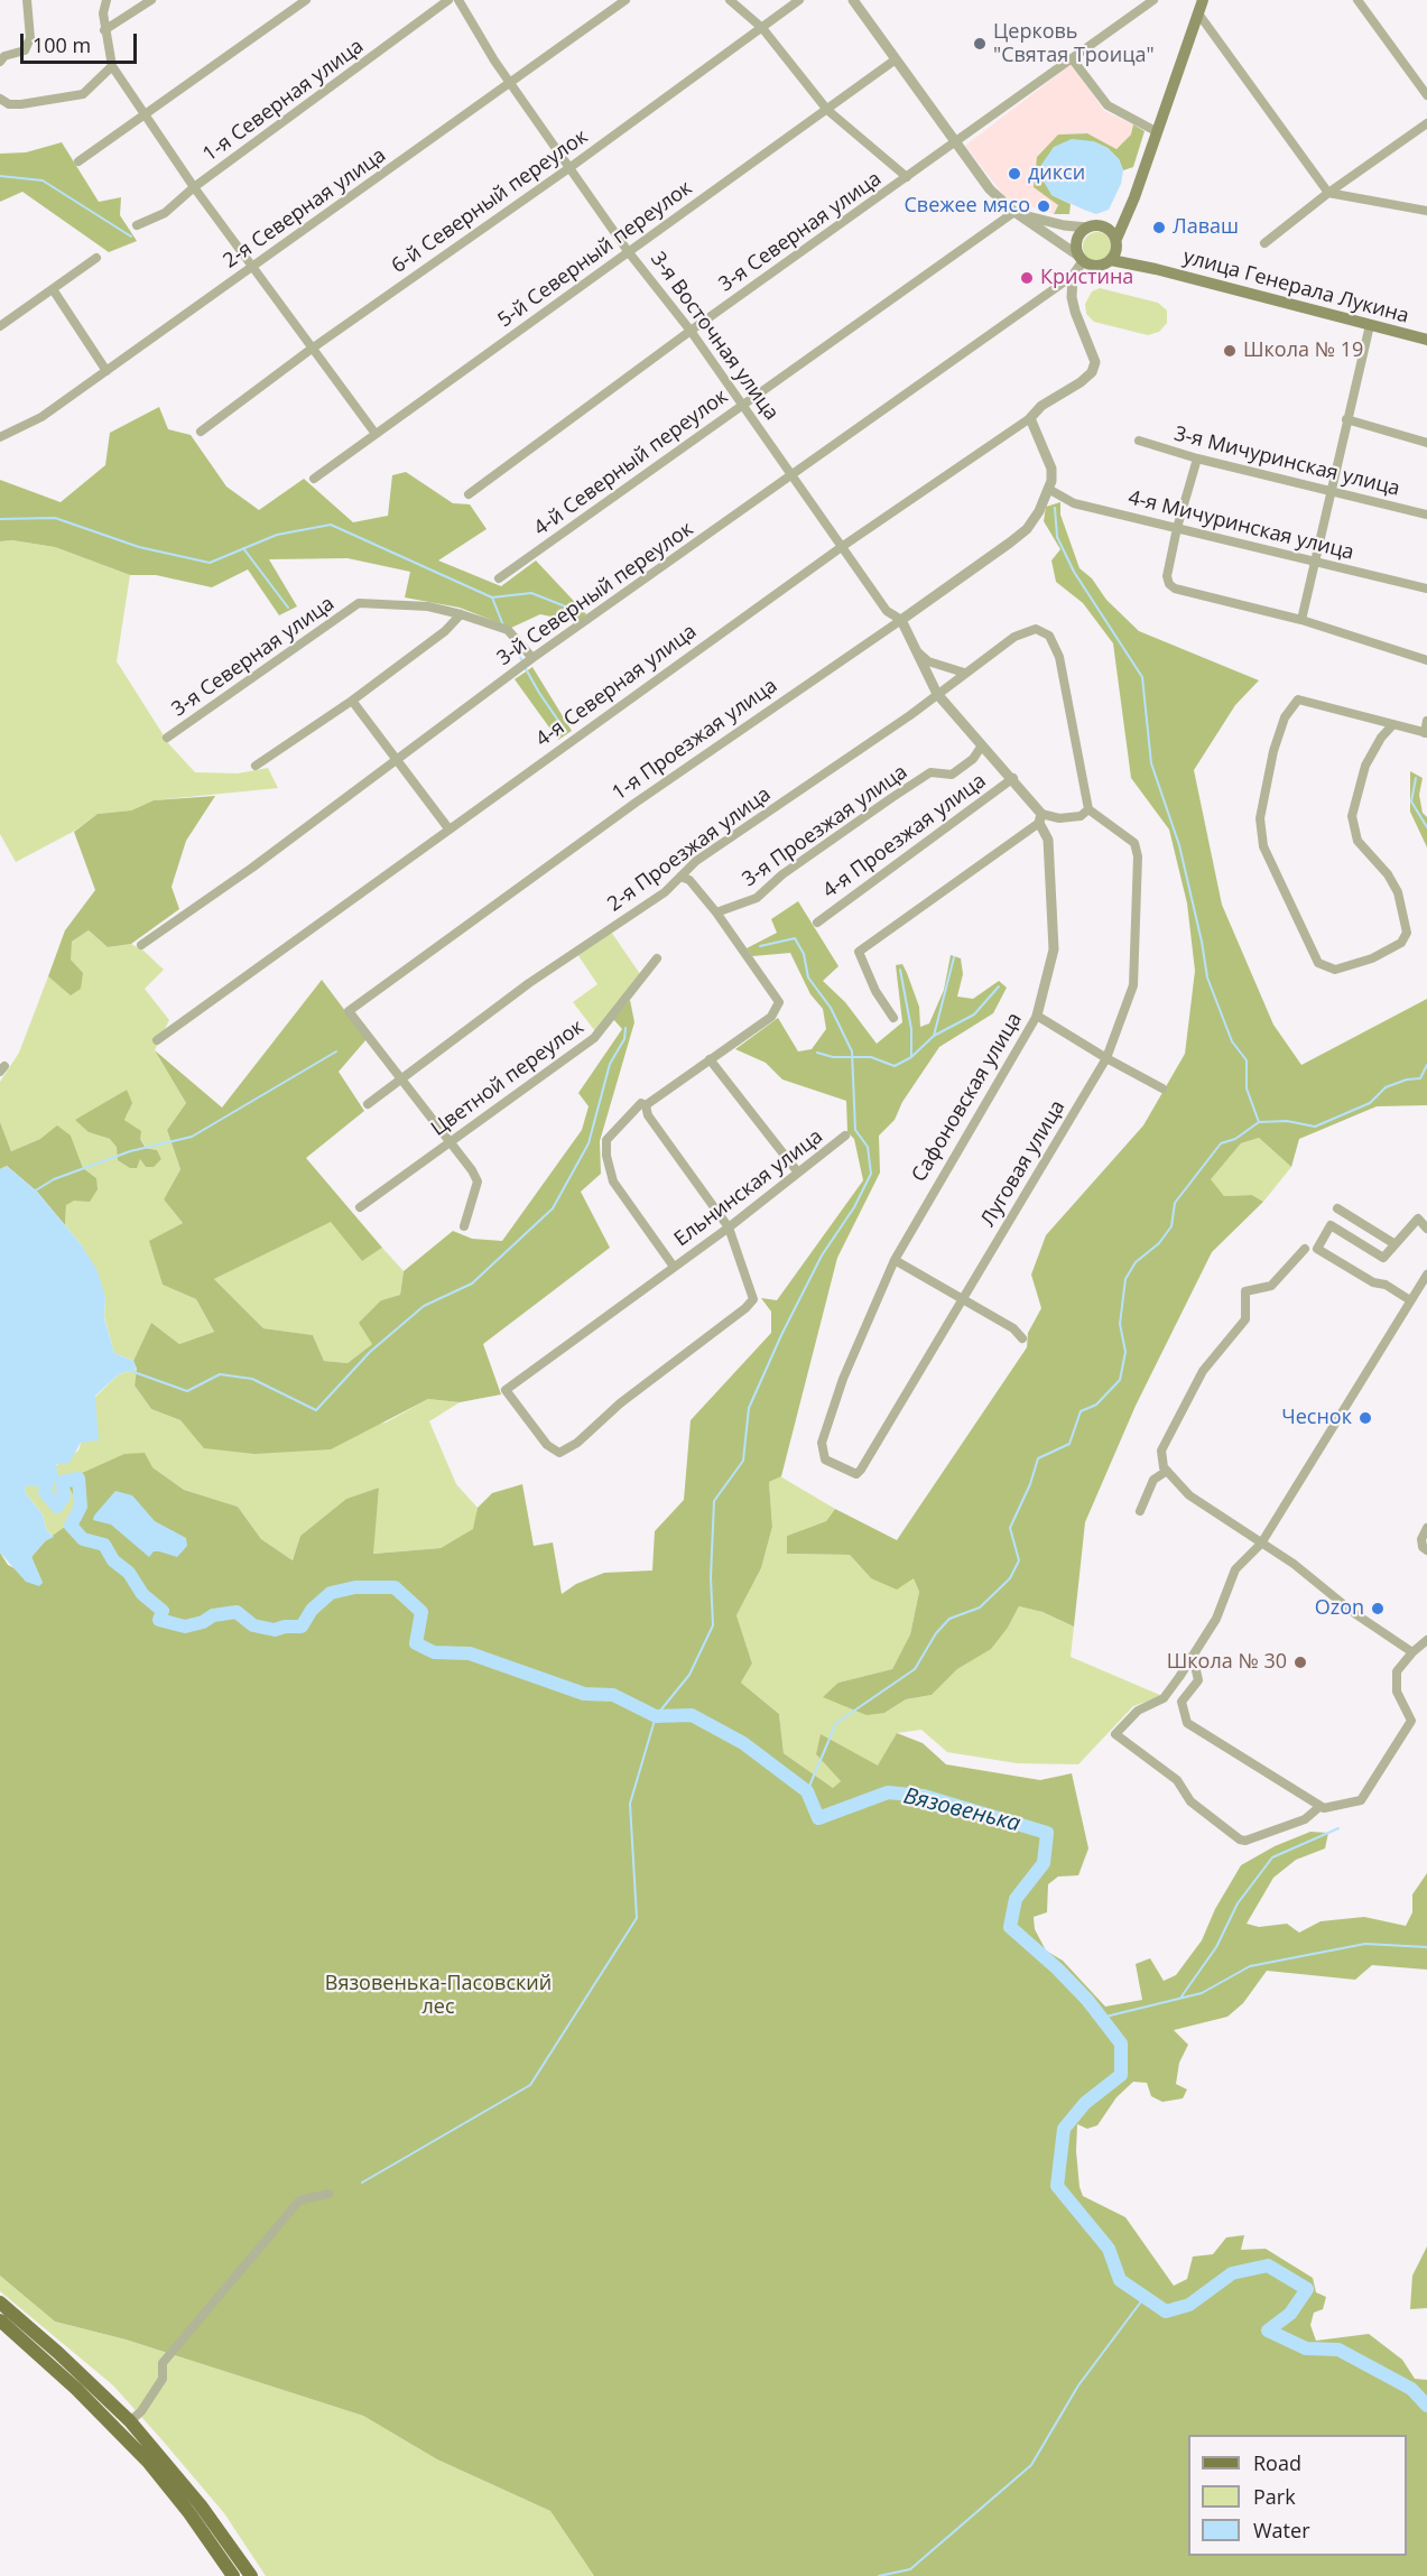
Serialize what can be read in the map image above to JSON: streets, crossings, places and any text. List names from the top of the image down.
{
  "streets": {
    "main road": ["улица Генерала Лукина"],
    "street": [
      "1-я Северная улица",
      "6-й Северный переулок",
      "2-я Северная улица",
      "3-я Северная улица",
      "5-й Северный переулок",
      "3-я Восточная улица",
      "3-я Мичуринская улица",
      "4-й Северный переулок",
      "4-я Мичуринская улица",
      "3-й Северный переулок",
      "4-я Северная улица",
      "1-я Проезжая улица",
      "3-я Проезжая улица",
      "4-я Проезжая улица",
      "2-я Проезжая улица",
      "Цветной переулок",
      "Сафоновская улица",
      "Луговая улица",
      "Ельнинская улица"
    ]
  },
  "crossings": [
    ["6-й Северный переулок", "3-я Восточная улица"],
    ["2-я Северная улица", "3-я Восточная улица"],
    ["3-я Северная улица", "3-я Восточная улица"],
    ["5-й Северный переулок", "3-я Восточная улица"],
    ["3-я Восточная улица", "4-й Северный переулок"],
    ["3-я Восточная улица", "3-й Северный переулок"],
    ["3-я Восточная улица", "4-я Северная улица"],
    ["3-я Восточная улица", "1-я Проезжая улица"],
    ["3-я Восточная улица", "2-я Проезжая улица"],
    ["3-я Восточная улица", "Сафоновская улица"],
    ["4-я Мичуринская улица", "1-я Проезжая улица"],
    ["3-й Северный переулок", "4-я Северная улица"],
    ["1-я Проезжая улица", "2-я Проезжая улица"],
    ["3-я Проезжая улица", "Сафоновская улица"],
    ["3-я Проезжая улица", "Ельнинская улица"],
    ["4-я Проезжая улица", "Сафоновская улица"],
    ["2-я Проезжая улица", "Сафоновская улица"],
    ["2-я Проезжая улица", "Луговая улица"],
    ["Сафоновская улица", "Луговая улица"]
  ],
  "water": ["Вязовенька"],
  "parks": ["Вязовенька-Пасовский лес"],
  "places": [
    "Церковь \"Святая Троица\"",
    "дикси",
    "Свежее мясо",
    "Лаваш",
    "Кристина",
    "Школа № 19",
    "Чеснок",
    "Ozon",
    "Школа № 30"
  ],
  "legend": ["Road", "Park", "Water"],
  "scale_bar": "100 m"
}
